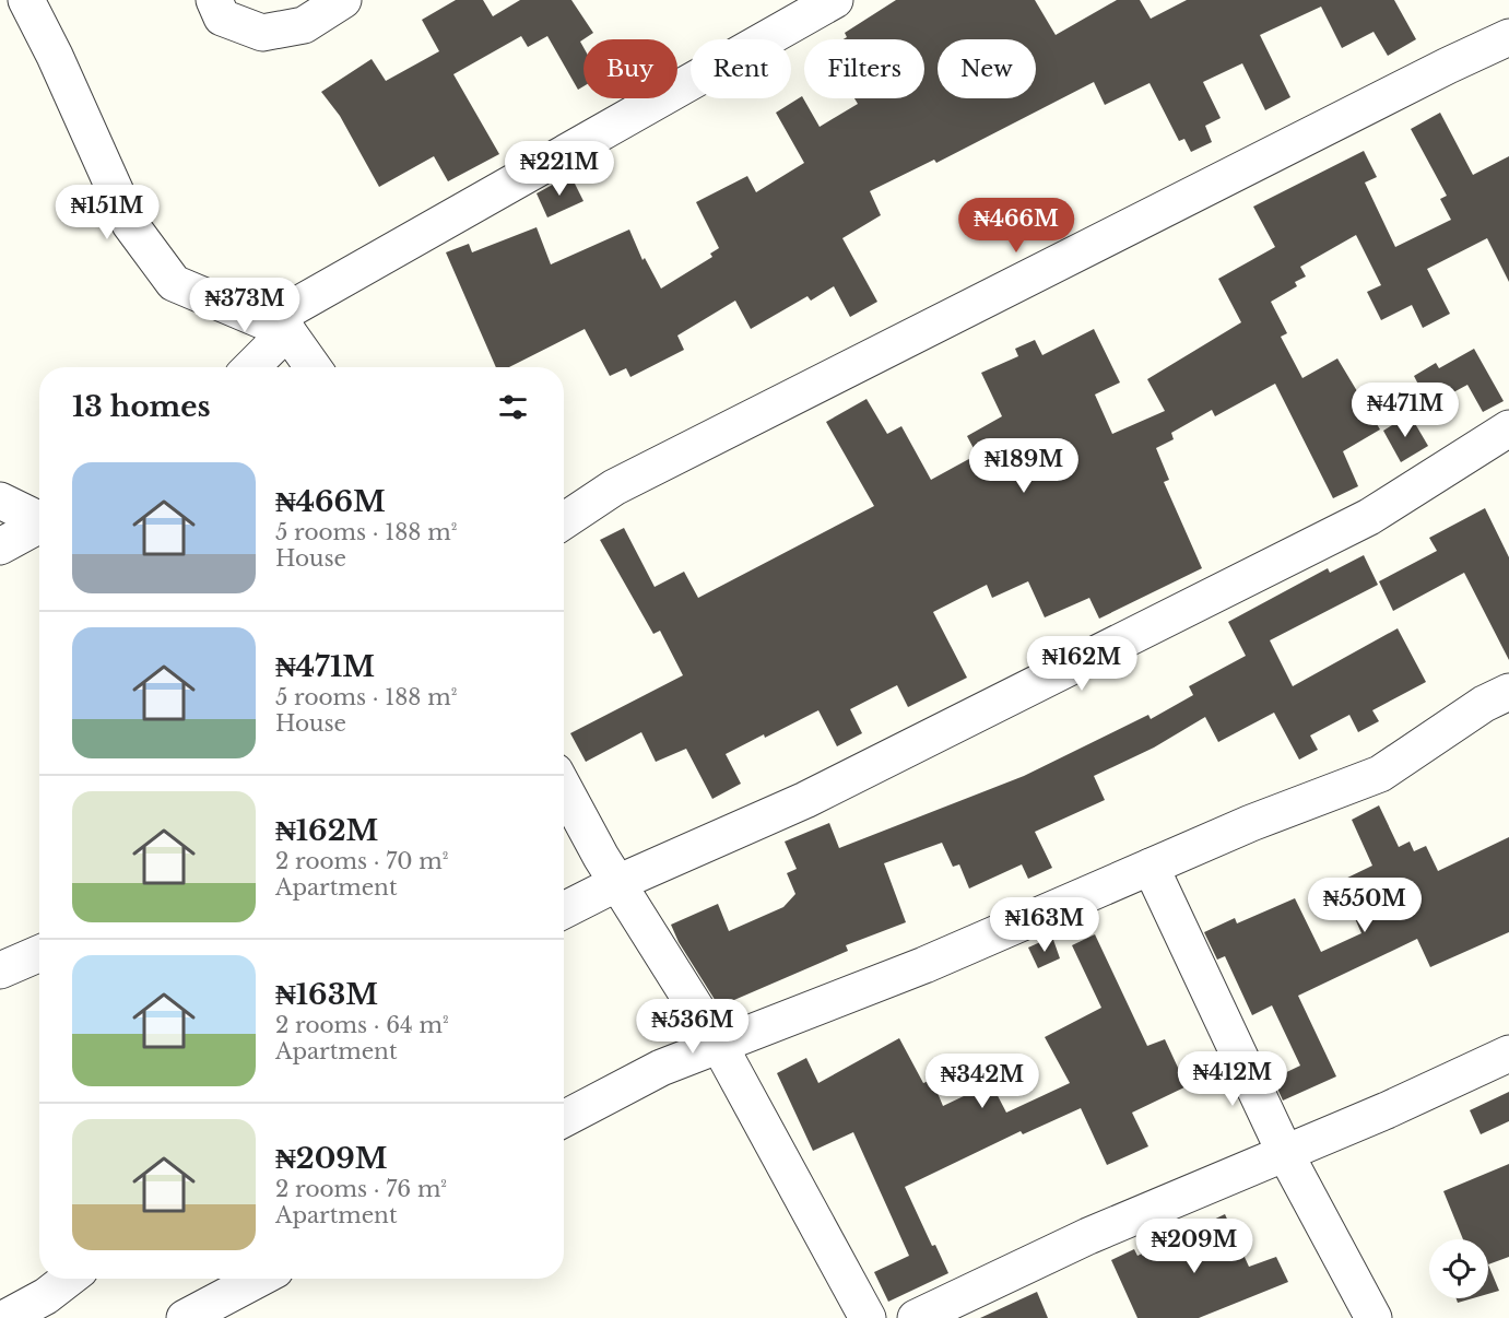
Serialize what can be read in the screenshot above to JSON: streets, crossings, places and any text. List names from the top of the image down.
{
  "page": {
    "chip": [
      "Buy",
      "Rent",
      "Filters",
      "New"
    ],
    "price": [
      "₦221M",
      "₦151M",
      "₦466M",
      "₦373M",
      "₦471M",
      "₦189M",
      "₦162M",
      "₦550M",
      "₦163M",
      "₦536M",
      "₦412M",
      "₦342M",
      "₦209M"
    ],
    "heading": "13 homes",
    "list": [
      {
        "name": "₦466M",
        "note": "5 rooms · 188 m² · House"
      },
      {
        "name": "₦471M",
        "note": "5 rooms · 188 m² · House"
      },
      {
        "name": "₦162M",
        "note": "2 rooms · 70 m² · Apartment"
      },
      {
        "name": "₦163M",
        "note": "2 rooms · 64 m² · Apartment"
      },
      {
        "name": "₦209M",
        "note": "2 rooms · 76 m² · Apartment"
      }
    ]
  }
}
